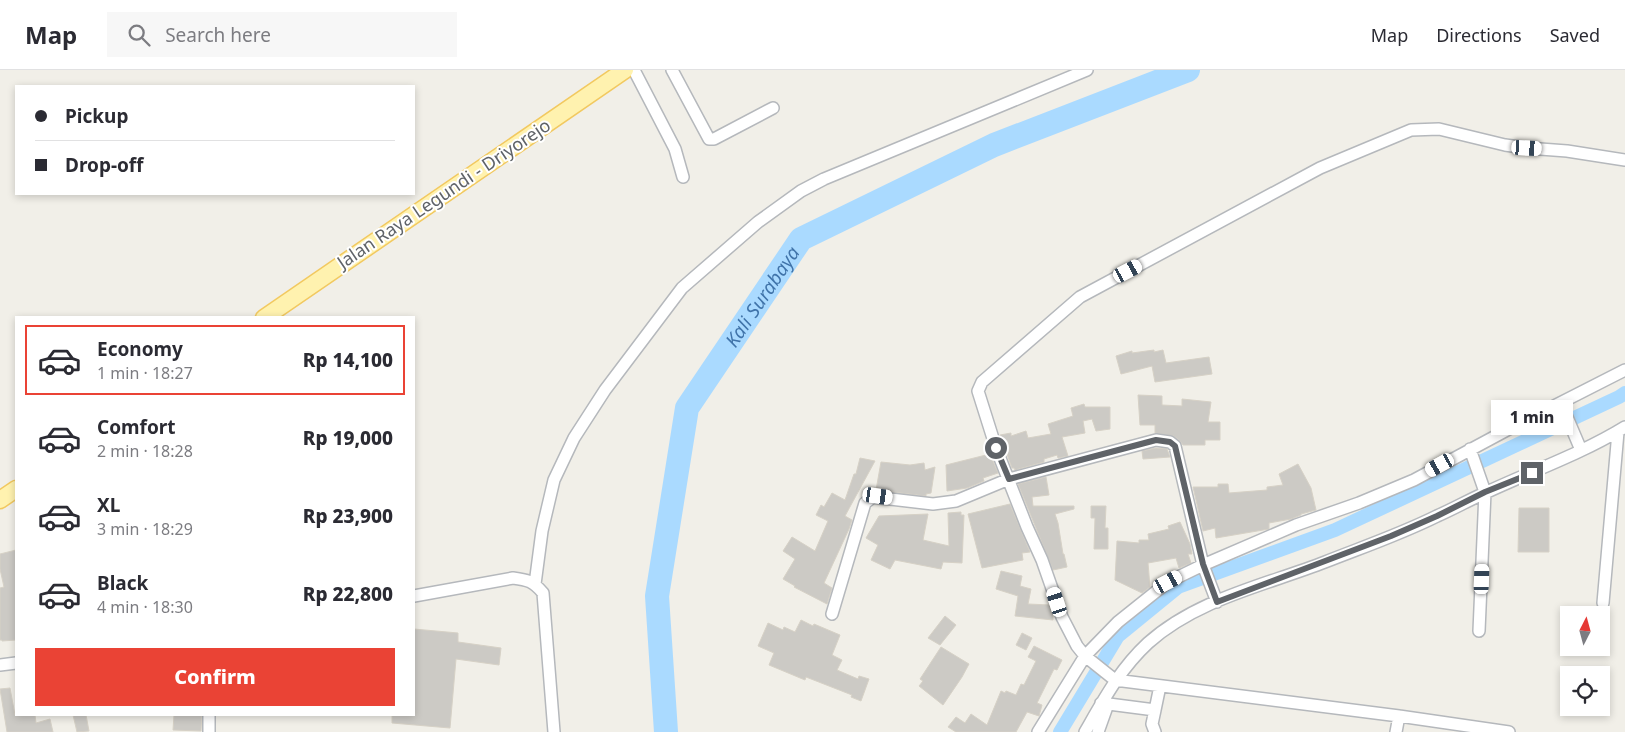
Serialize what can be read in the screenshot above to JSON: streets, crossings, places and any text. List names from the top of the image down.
{
  "streets": {
    "main road": ["Jalan Raya Legundi - Driyorejo"]
  },
  "water": ["Kali Surabaya"],
  "north": "top",
  "page": {
    "header": "Map",
    "search": "Search here",
    "nav": ["Map", "Directions", "Saved"],
    "banner": ["Pickup", "Drop-off"],
    "list": [
      {
        "name": "Economy",
        "note": "1 min · 18:27",
        "value": "Rp 14,100"
      },
      {
        "name": "Comfort",
        "note": "2 min · 18:28",
        "value": "Rp 19,000"
      },
      {
        "name": "XL",
        "note": "3 min · 18:29",
        "value": "Rp 23,900"
      },
      {
        "name": "Black",
        "note": "4 min · 18:30",
        "value": "Rp 22,800"
      }
    ],
    "bubble": "1 min",
    "buttons": "Confirm"
  }
}
